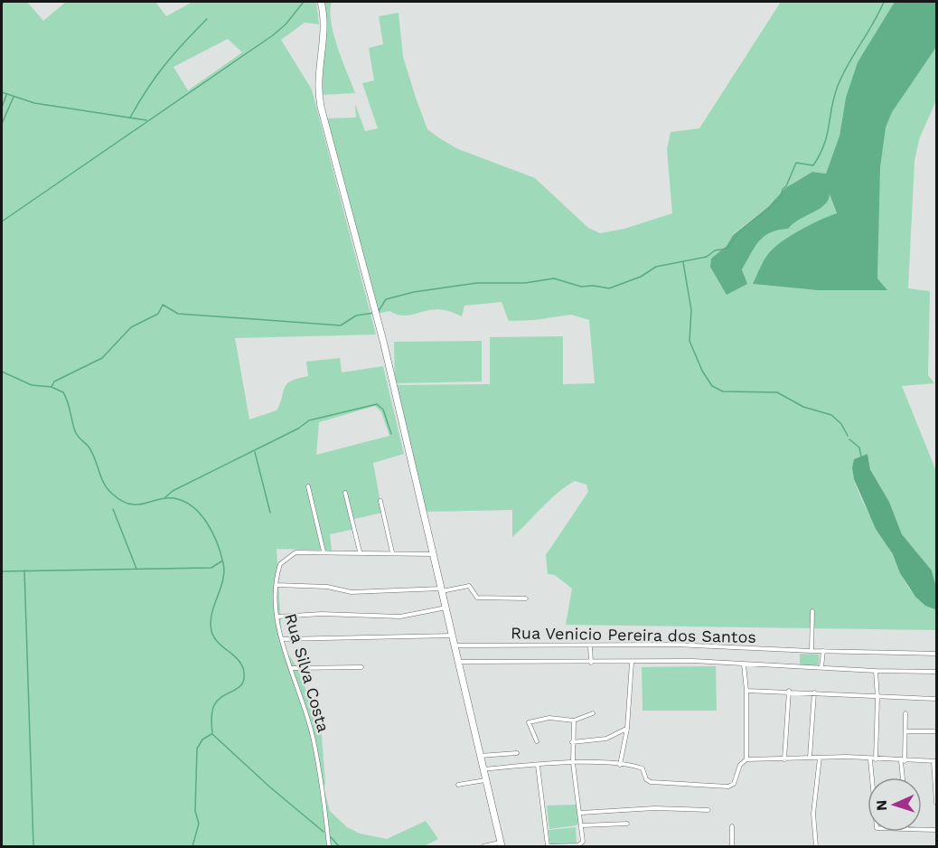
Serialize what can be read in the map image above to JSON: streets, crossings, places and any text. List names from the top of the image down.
{
  "streets": {
    "street": ["Rua Venicio Pereira dos Santos", "Rua Silva Costa"]
  },
  "north": "left"
}
